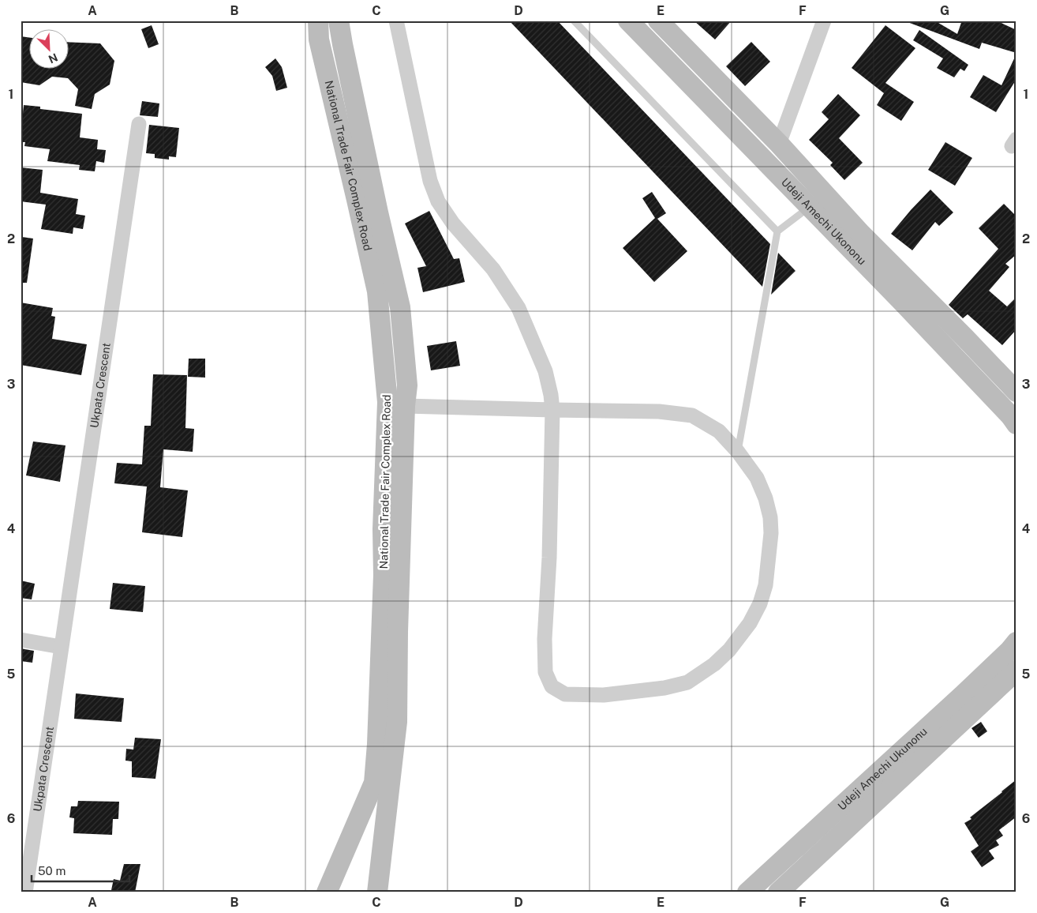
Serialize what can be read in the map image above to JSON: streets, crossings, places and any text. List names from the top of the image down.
{
  "streets": {
    "main road": ["National Trade Fair Complex Road", "Udeji Amechi Ukononu", "Udeji Amechi Ukunonu"],
    "street": ["Ukpata Crescent"]
  },
  "scale_bar": "50 m",
  "north": "bottom right",
  "grid": {
    "columns": [
      "A",
      "B",
      "C",
      "D",
      "E",
      "F",
      "G"
    ],
    "rows": [
      "1",
      "2",
      "3",
      "4",
      "5",
      "6"
    ]
  }
}
